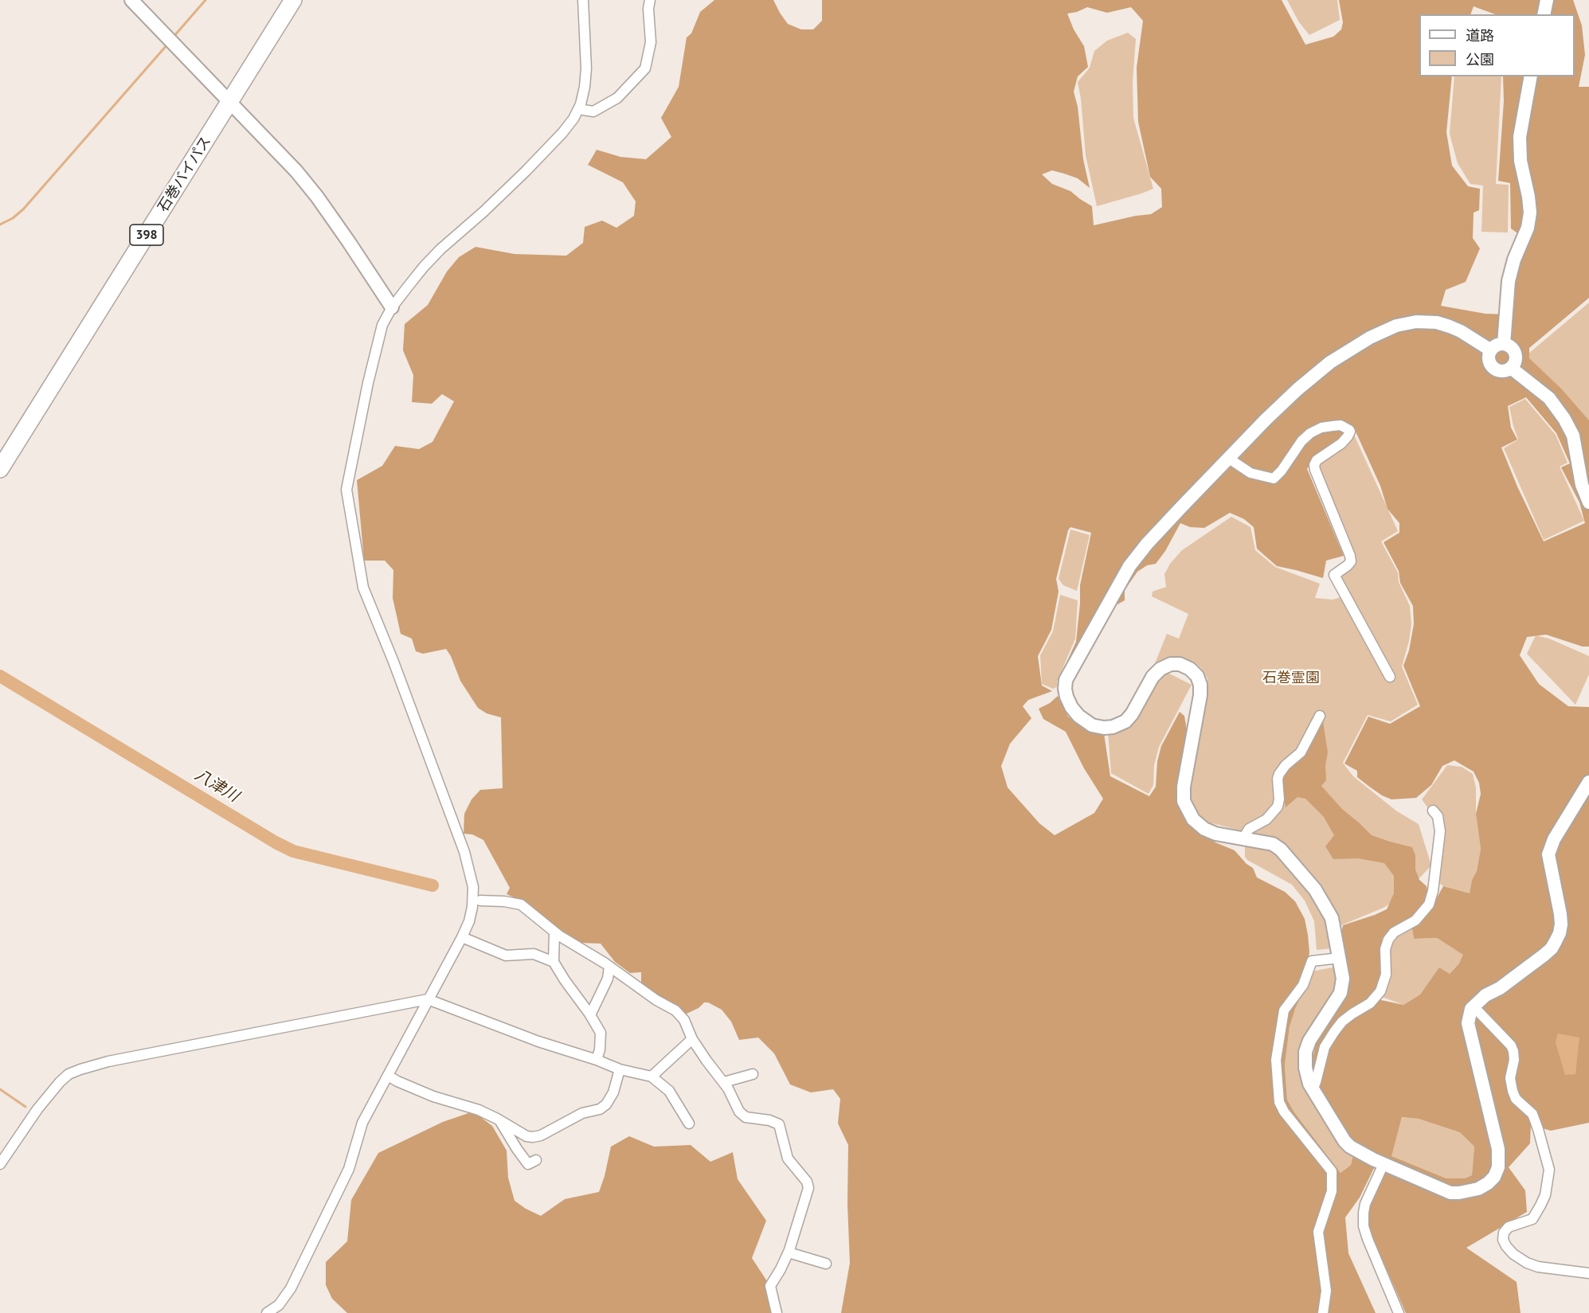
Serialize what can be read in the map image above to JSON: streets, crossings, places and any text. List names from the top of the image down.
{
  "streets": {
    "highway": ["石巻バイパス", "398"]
  },
  "water": ["八津川"],
  "parks": ["石巻霊園"],
  "legend": ["道路", "公園"]
}
